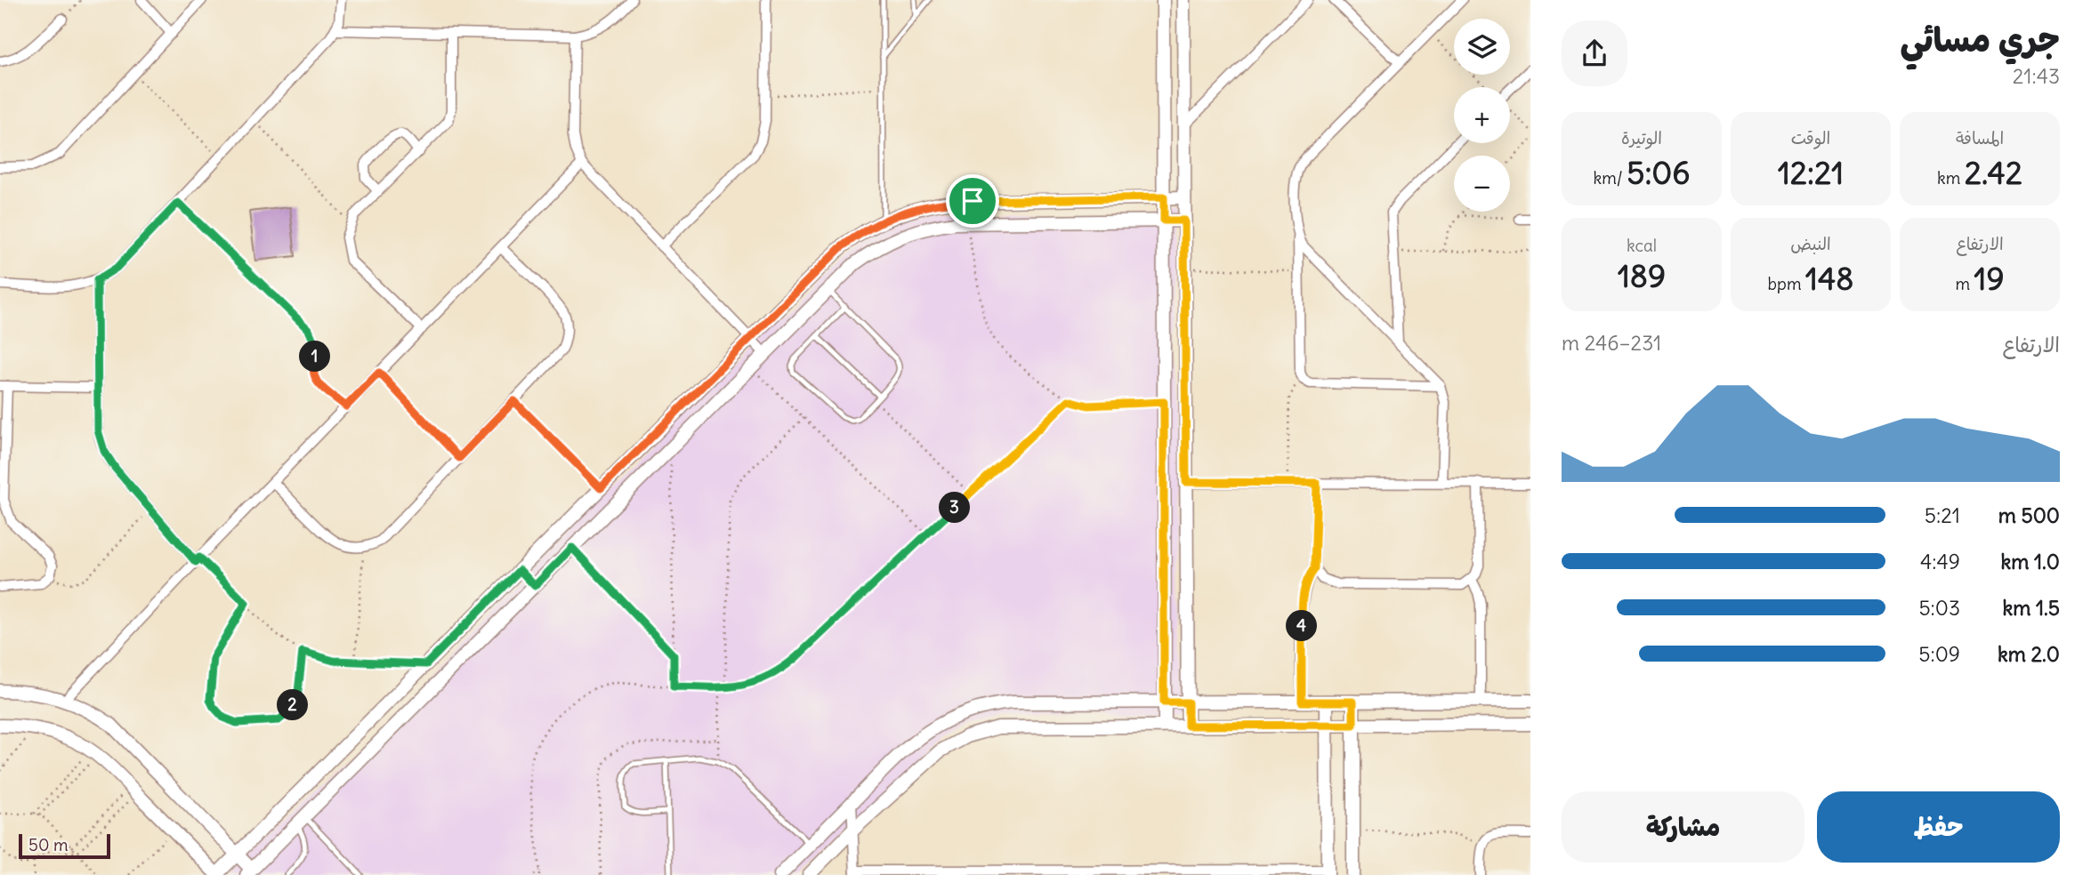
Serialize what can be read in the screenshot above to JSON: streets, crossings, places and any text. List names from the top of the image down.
{
  "scale_bar": "50 m",
  "page": {
    "heading": ["جري مسائي", "21:43"],
    "map_buttons": ["+", "−"],
    "stats": [
      ["المسافة", "2.42 km"],
      ["الوقت", "12:21"],
      ["الوتيرة", "5:06 /km"],
      ["الارتفاع", "19 m"],
      ["النبض", "148 bpm"],
      ["kcal", "189"]
    ],
    "chart": ["الارتفاع", "231–246 m"],
    "pins": [
      "1",
      "3",
      "4",
      "2"
    ],
    "list": [
      {
        "name": "500 m",
        "note": "5:21"
      },
      {
        "name": "1.0 km",
        "note": "4:49"
      },
      {
        "name": "1.5 km",
        "note": "5:03"
      },
      {
        "name": "2.0 km",
        "note": "5:09"
      }
    ],
    "buttons": ["حفظ", "مشاركة"],
    "scale": "50 m"
  }
}
